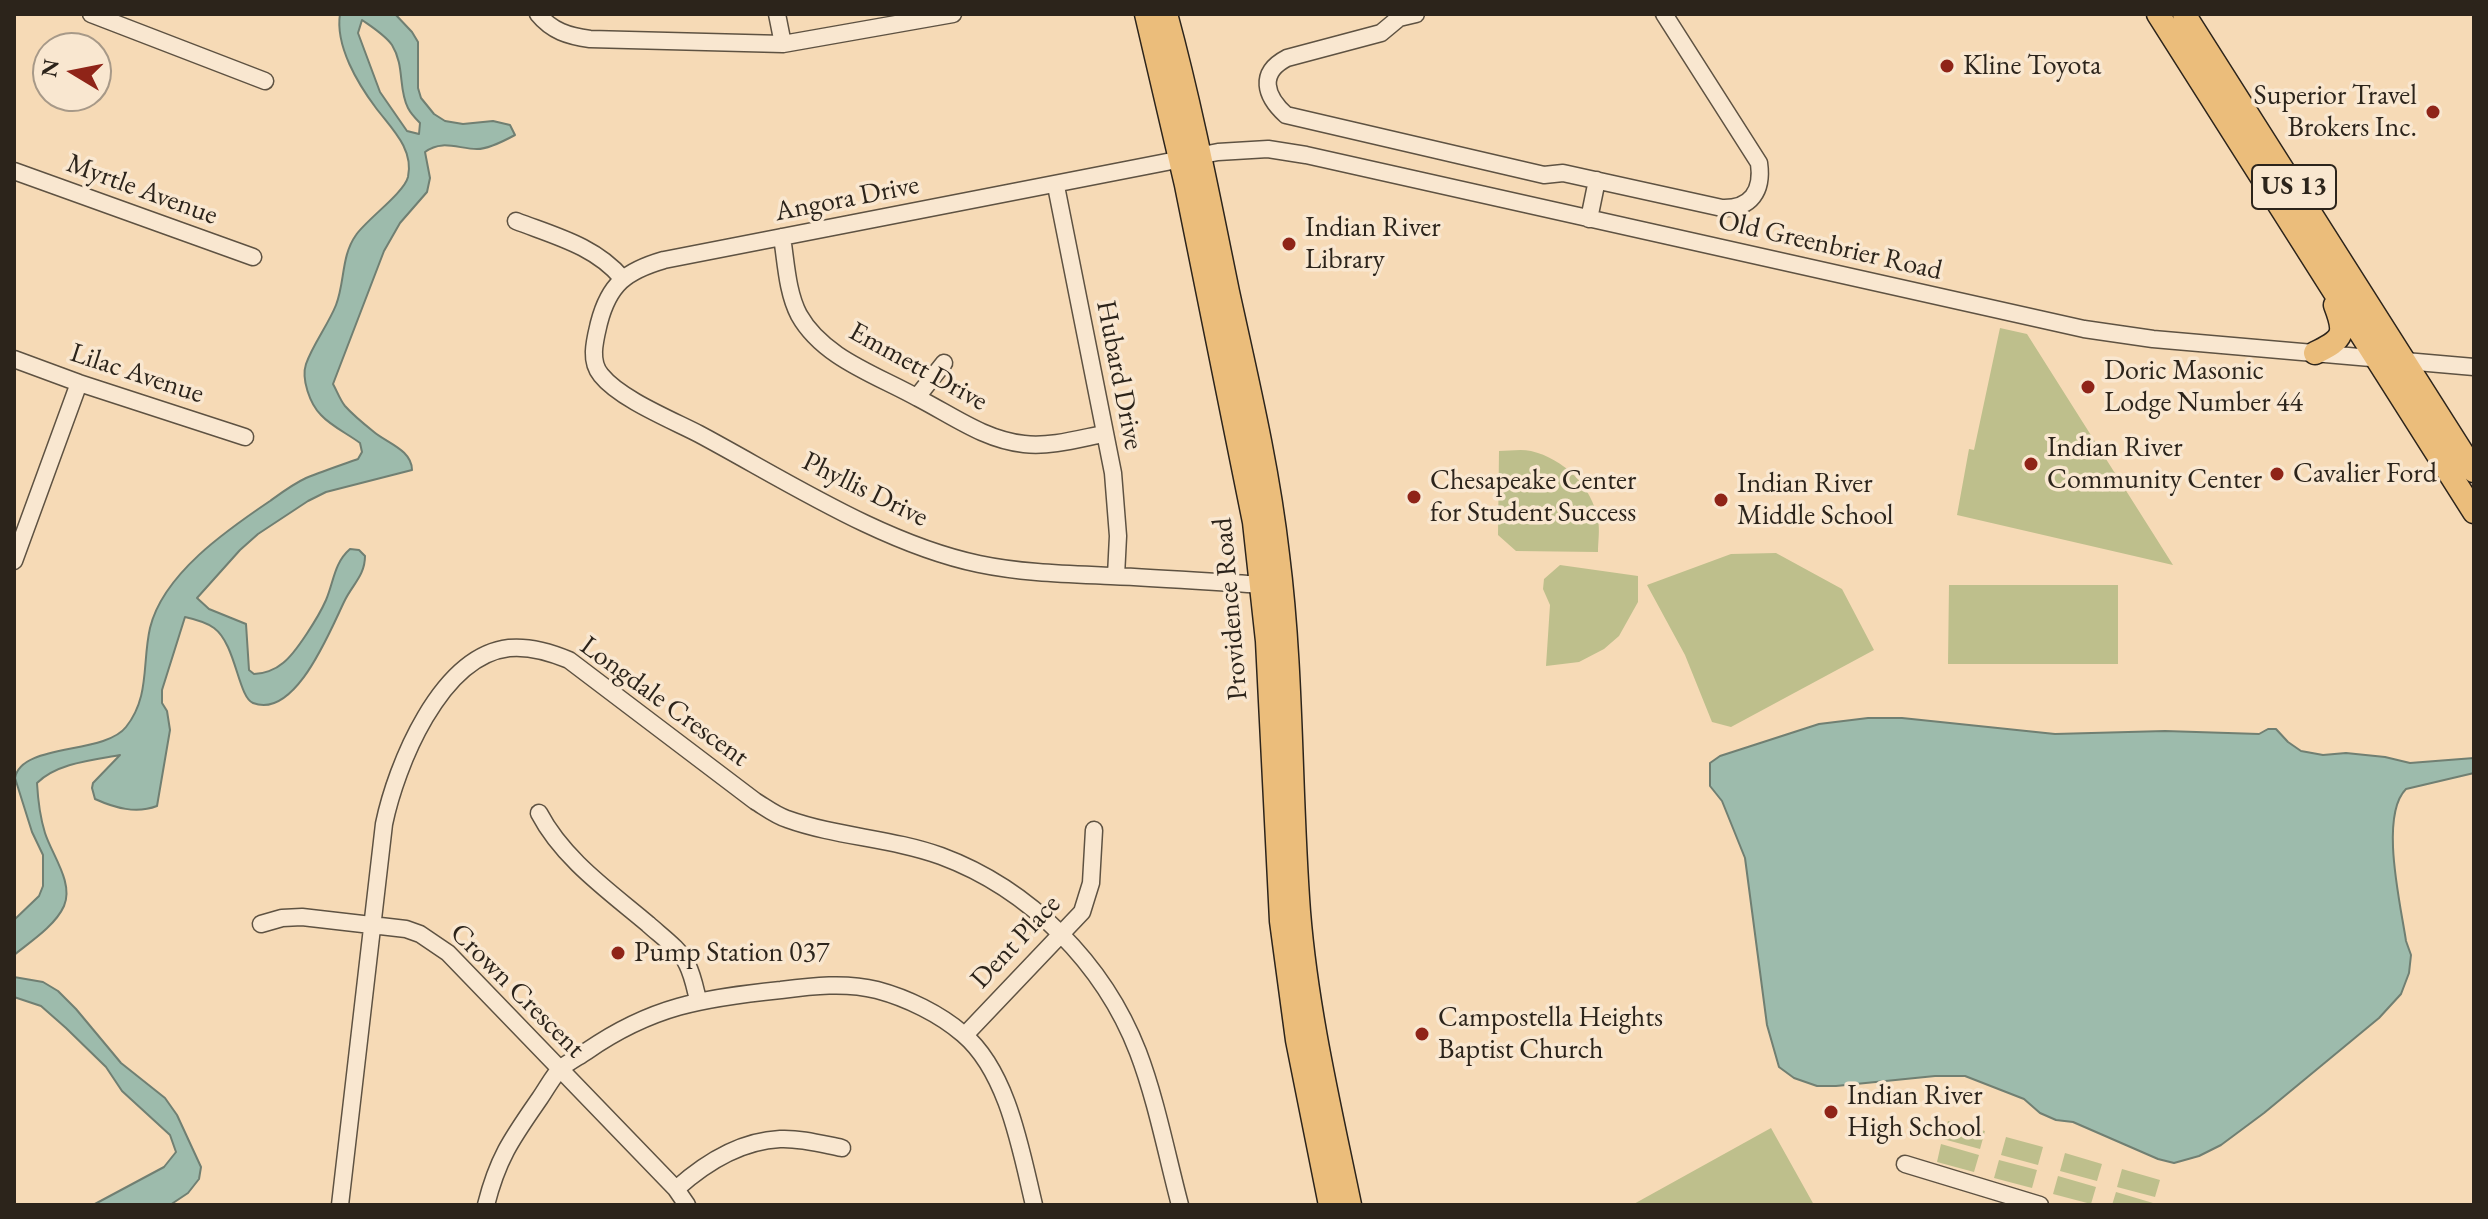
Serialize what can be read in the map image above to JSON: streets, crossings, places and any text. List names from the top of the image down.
{
  "streets": {
    "main road": ["US 13", "Providence Road"],
    "street": [
      "Myrtle Avenue",
      "Angora Drive",
      "Old Greenbrier Road",
      "Emmett Drive",
      "Lilac Avenue",
      "Hubard Drive",
      "Phyllis Drive",
      "Longdale Crescent",
      "Dent Place",
      "Crown Crescent"
    ]
  },
  "crossings": [
    ["US 13", "Old Greenbrier Road"],
    ["Angora Drive", "Old Greenbrier Road"],
    ["Angora Drive", "Emmett Drive"],
    ["Angora Drive", "Hubard Drive"],
    ["Angora Drive", "Phyllis Drive"],
    ["Angora Drive", "Providence Road"],
    ["Old Greenbrier Road", "Providence Road"],
    ["Emmett Drive", "Hubard Drive"],
    ["Hubard Drive", "Phyllis Drive"],
    ["Phyllis Drive", "Providence Road"],
    ["Longdale Crescent", "Dent Place"],
    ["Longdale Crescent", "Crown Crescent"]
  ],
  "places": [
    "Kline Toyota",
    "Superior Travel Brokers Inc.",
    "Indian River Library",
    "Doric Masonic Lodge Number 44",
    "Indian River Community Center",
    "Cavalier Ford",
    "Chesapeake Center for Student Success",
    "Indian River Middle School",
    "Pump Station 037",
    "Campostella Heights Baptist Church",
    "Indian River High School"
  ],
  "north": "left"
}
